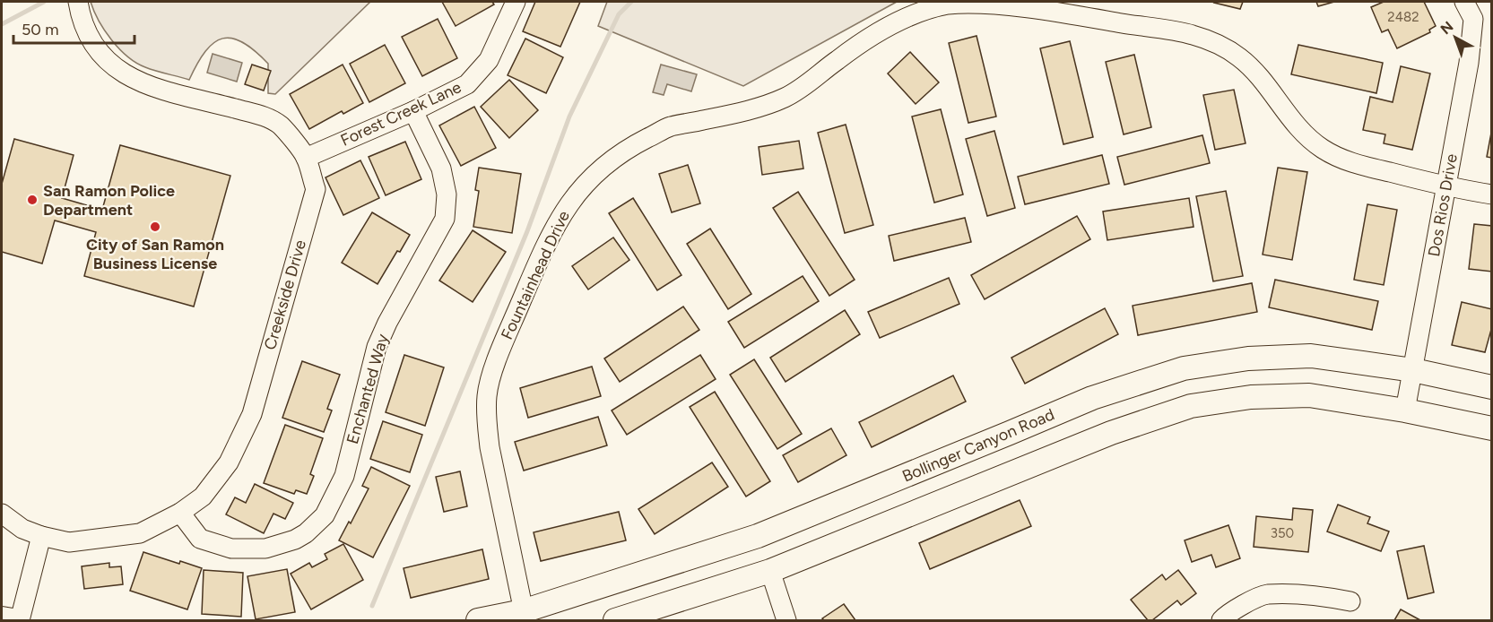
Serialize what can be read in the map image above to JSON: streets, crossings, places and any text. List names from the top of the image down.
{
  "streets": {
    "main road": ["Bollinger Canyon Road"],
    "street": [
      "Forest Creek Lane",
      "Dos Rios Drive",
      "Fountainhead Drive",
      "Creekside Drive",
      "Enchanted Way"
    ]
  },
  "crossings": [
    ["Forest Creek Lane", "Creekside Drive"],
    ["Forest Creek Lane", "Enchanted Way"],
    ["Dos Rios Drive", "Fountainhead Drive"],
    ["Dos Rios Drive", "Bollinger Canyon Road"],
    ["Fountainhead Drive", "Bollinger Canyon Road"],
    ["Creekside Drive", "Enchanted Way"]
  ],
  "places": ["San Ramon Police Department", "City of San Ramon Business License"],
  "house_numbers": ["2482", "350"],
  "scale_bar": "50 m",
  "north": "top left"
}
